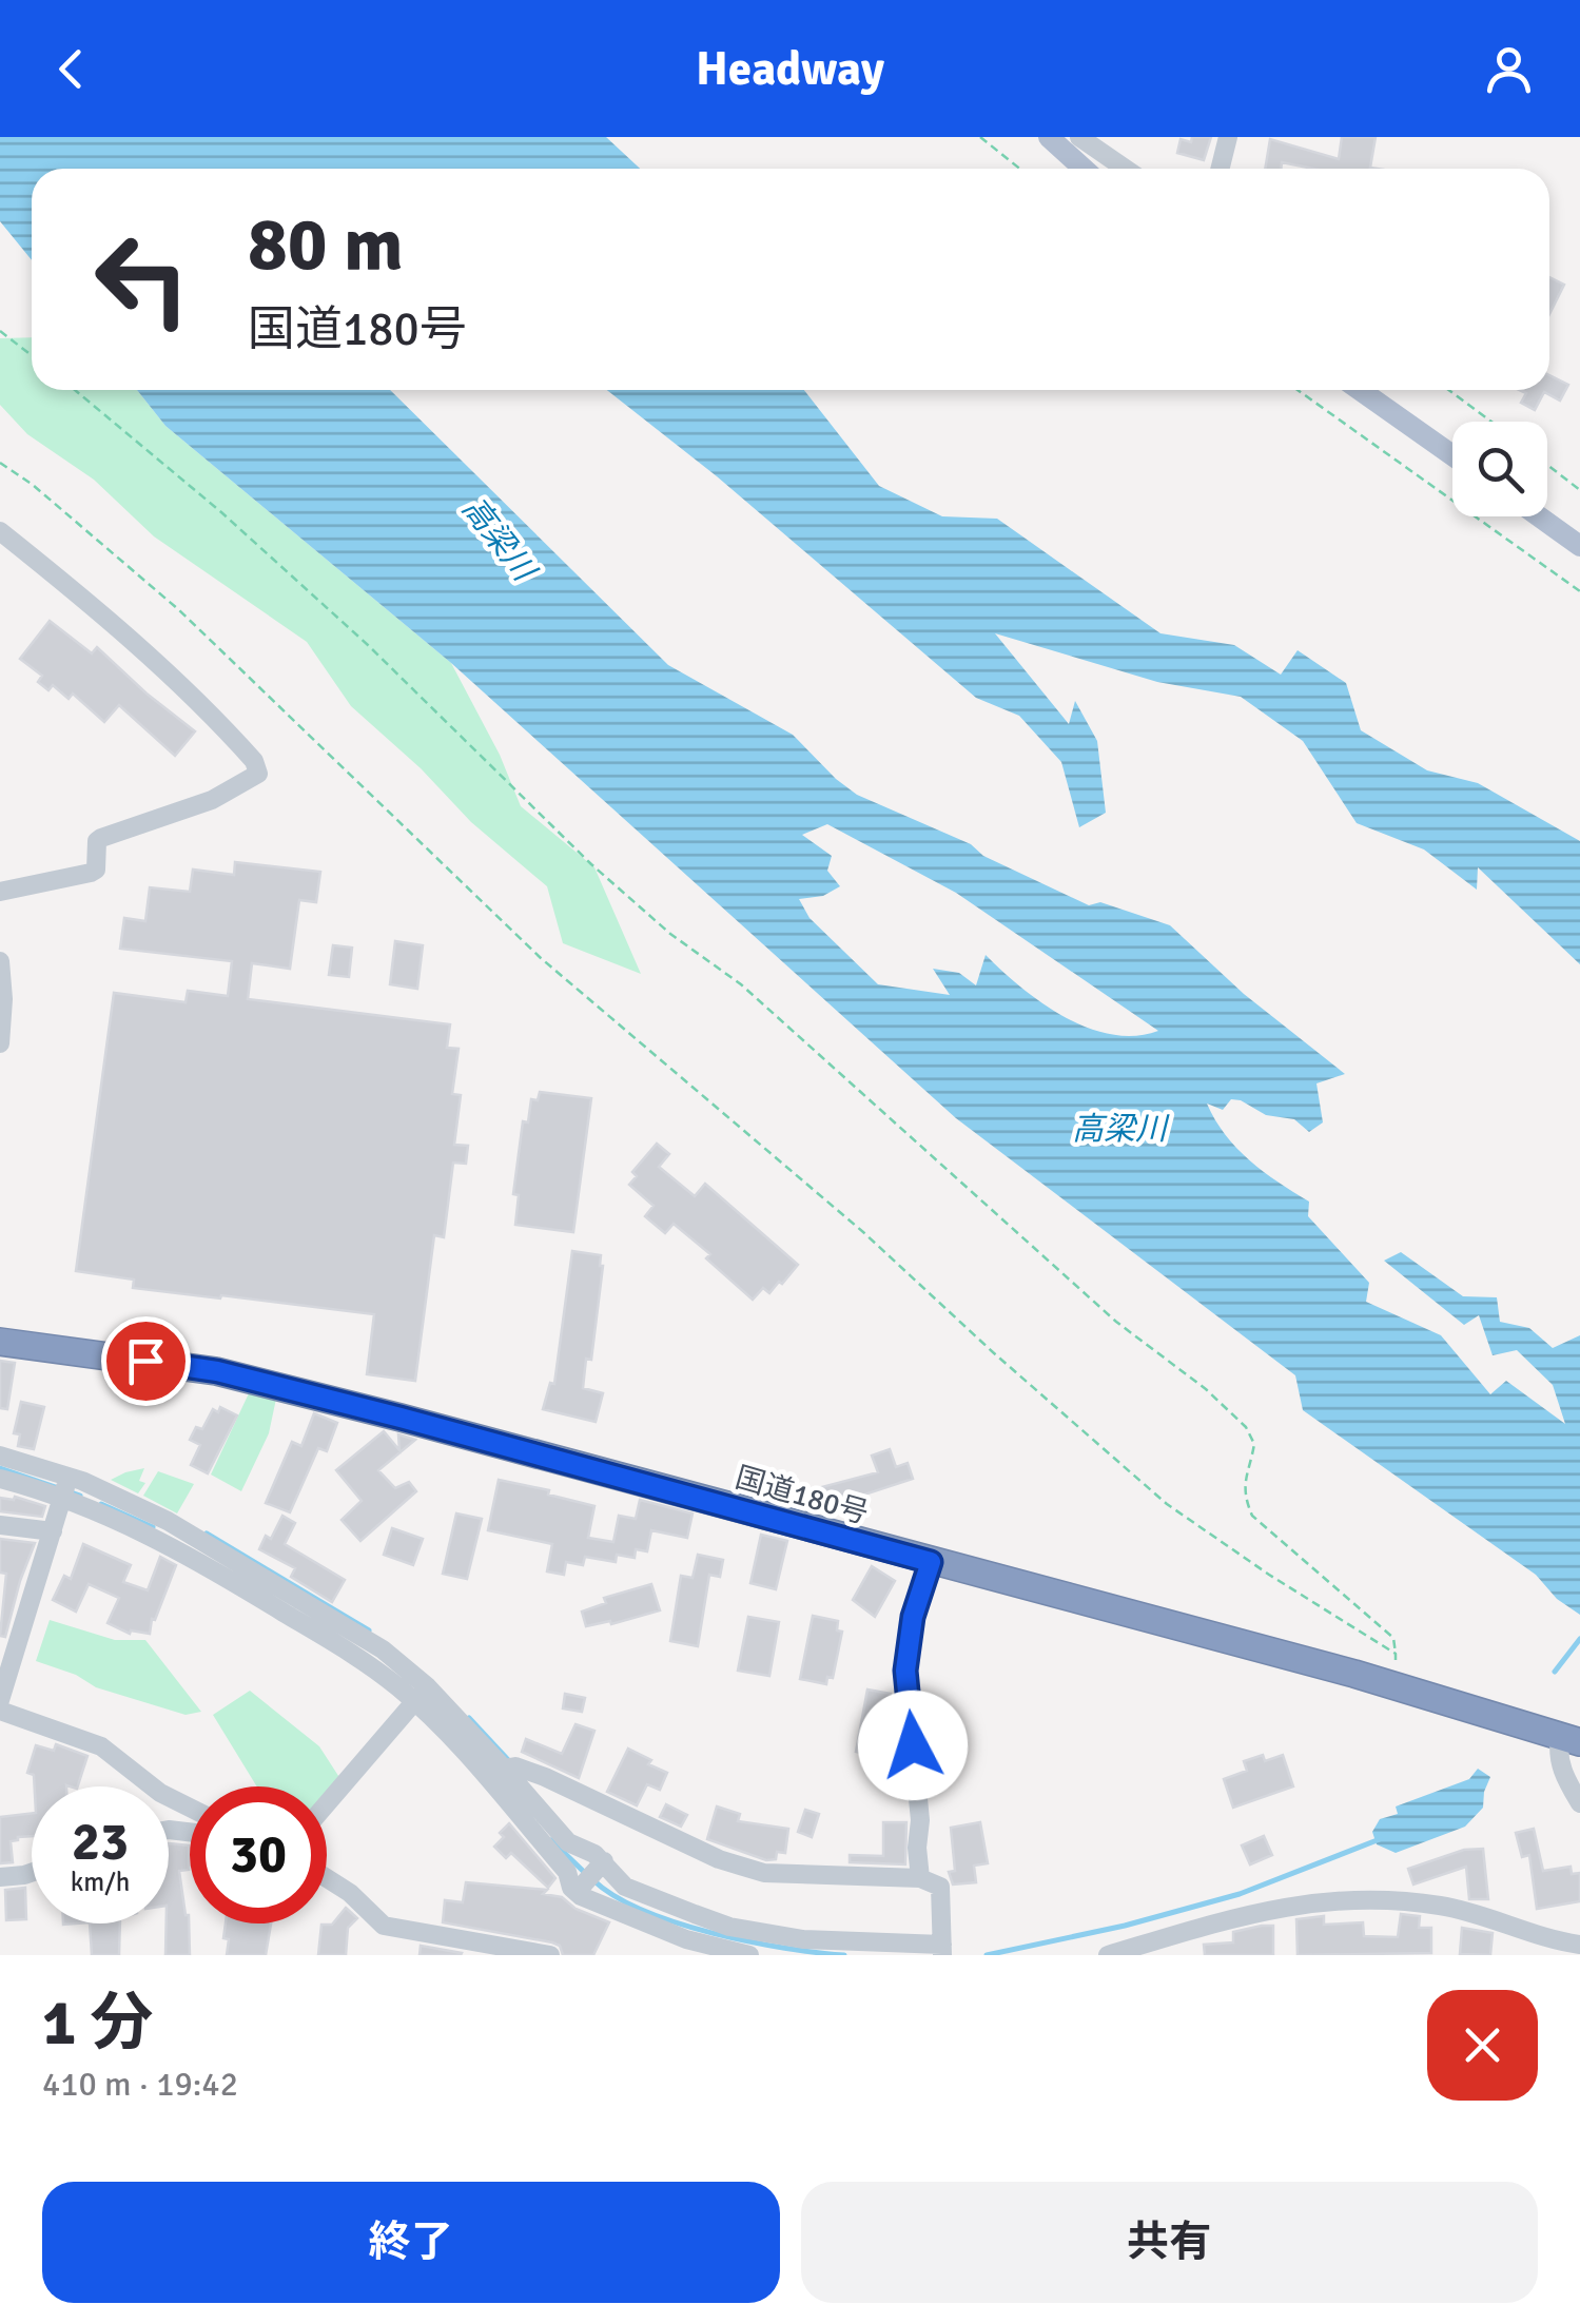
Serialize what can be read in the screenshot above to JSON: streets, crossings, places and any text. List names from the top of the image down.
{
  "streets": {
    "highway": ["国道180号"]
  },
  "water": ["高梁川"],
  "page": {
    "header": "Headway",
    "turn": ["80 m", "国道180号"],
    "speed": "23 km/h",
    "limit": "30",
    "heading": ["1 分", "410 m · 19:42"],
    "buttons": ["終了", "共有"]
  }
}
